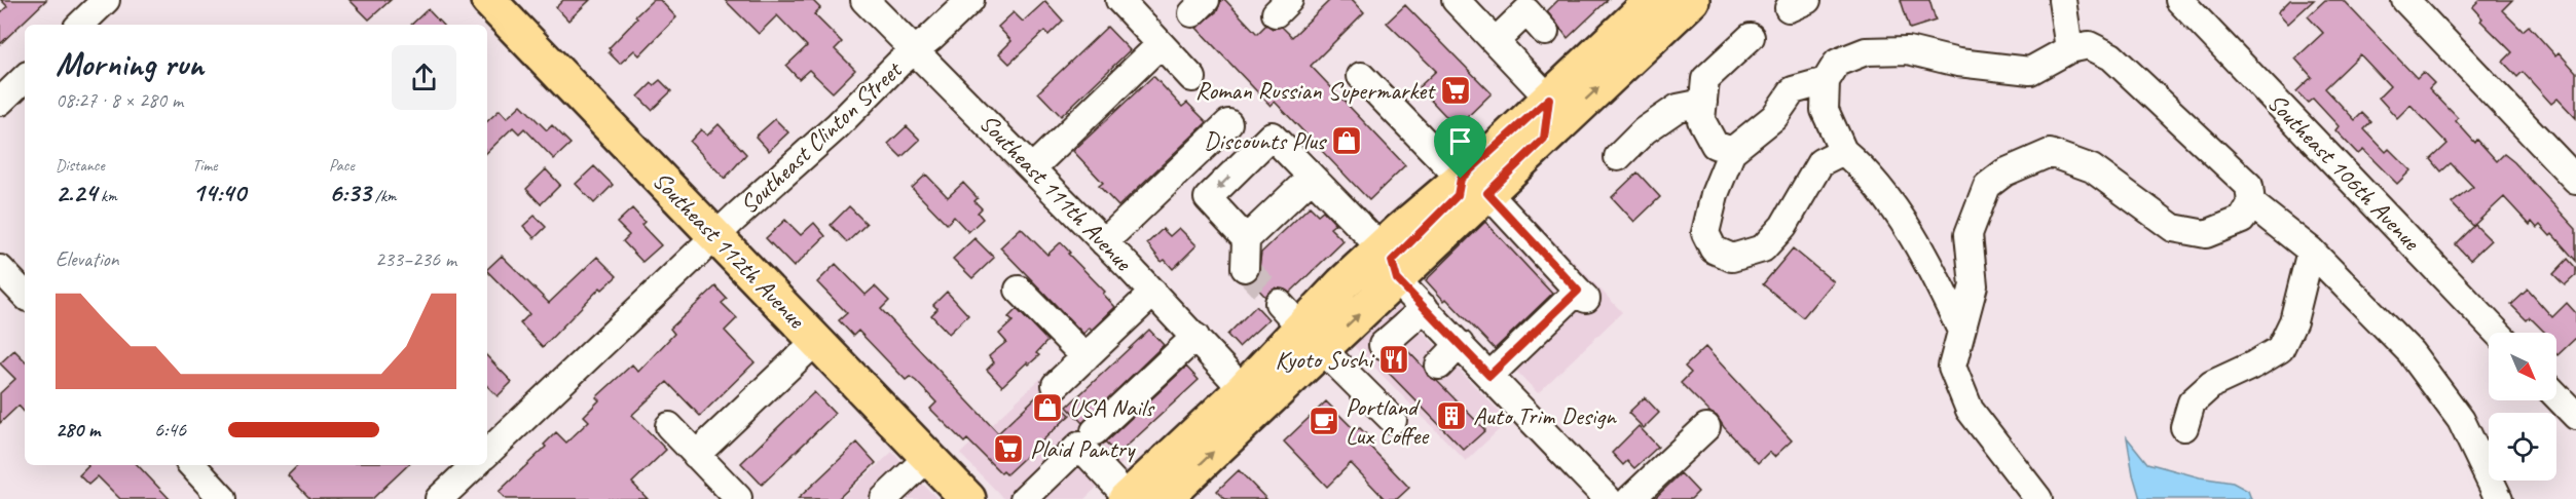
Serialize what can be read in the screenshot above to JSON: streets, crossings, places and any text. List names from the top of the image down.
{
  "streets": {
    "main road": ["Southeast 112th Avenue"],
    "street": ["Southeast Clinton Street", "Southeast 106th Avenue", "Southeast 111th Avenue"]
  },
  "crossings": [
    ["Southeast Clinton Street", "Southeast 111th Avenue"],
    ["Southeast Clinton Street", "Southeast 112th Avenue"]
  ],
  "places": {
    "supermarket": ["Roman Russian Supermarket", "Plaid Pantry"],
    "shop": ["Discounts Plus", "USA Nails"],
    "restaurant": ["Kyoto Sushi"],
    "building": ["Auto Trim Design"],
    "cafe": ["Portland Lux Coffee"]
  },
  "north": "bottom right",
  "page": {
    "heading": ["Morning run", "08:27 · 8 × 280 m"],
    "stats": [
      ["Distance", "2.24 km"],
      ["Time", "14:40"],
      ["Pace", "6:33 /km"]
    ],
    "chart": ["Elevation", "233–236 m"],
    "list": [
      {
        "name": "280 m",
        "note": "6:46"
      }
    ]
  }
}
